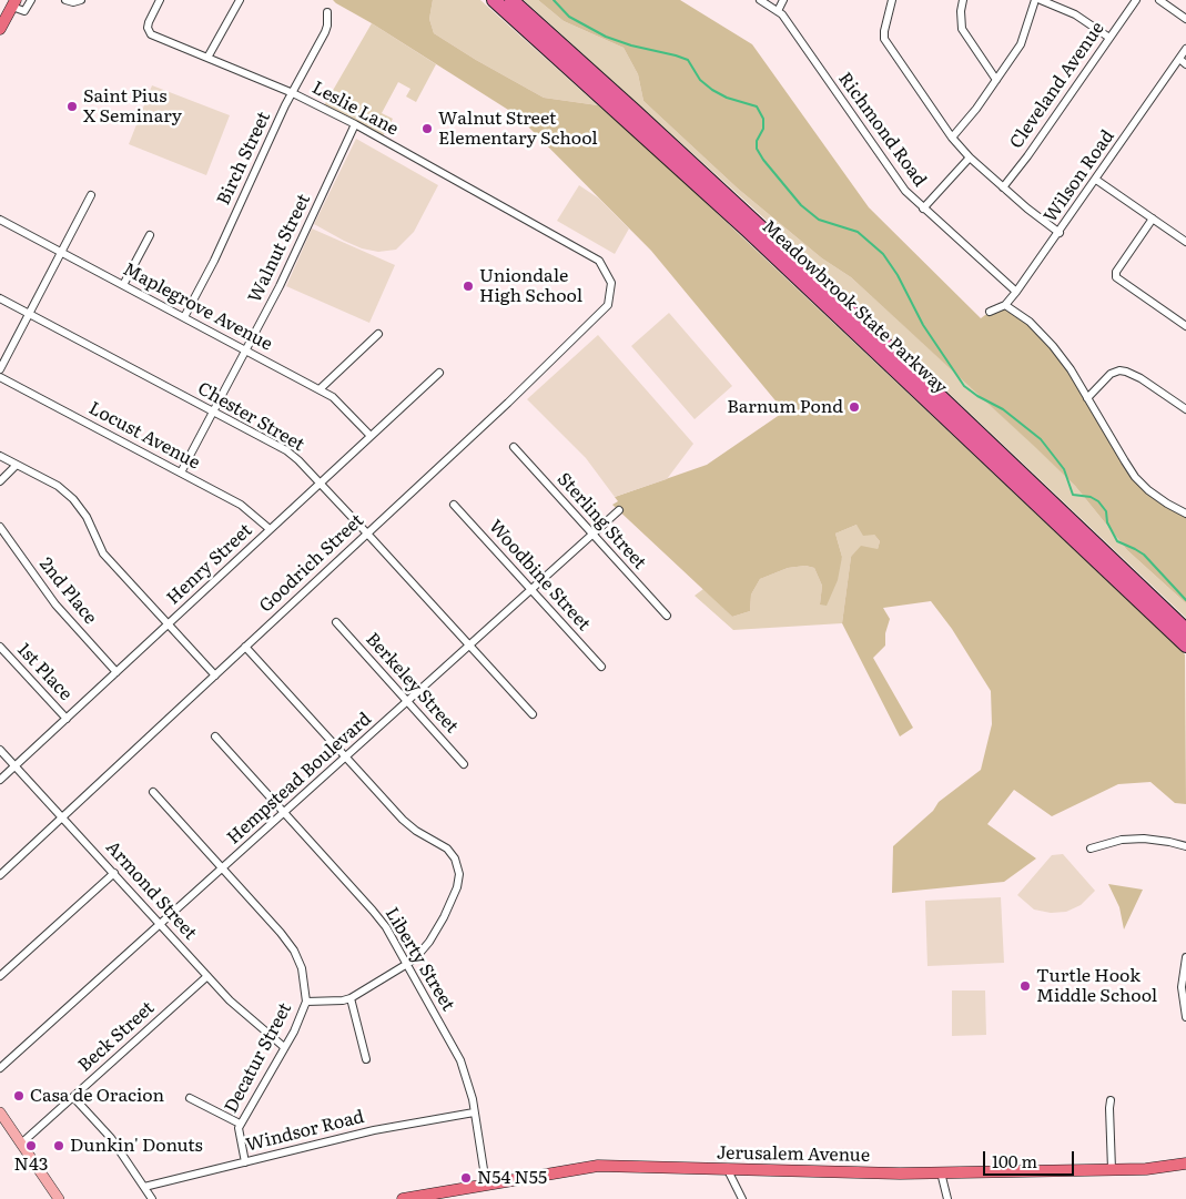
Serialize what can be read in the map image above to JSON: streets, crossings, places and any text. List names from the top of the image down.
{
  "streets": {
    "highway": ["Meadowbrook State Parkway"],
    "main road": ["Jerusalem Avenue"],
    "street": [
      "Cleveland Avenue",
      "Leslie Lane",
      "Richmond Road",
      "Birch Street",
      "Wilson Road",
      "Walnut Street",
      "Maplegrove Avenue",
      "Chester Street",
      "Locust Avenue",
      "Sterling Street",
      "Goodrich Street",
      "Henry Street",
      "Woodbine Street",
      "2nd Place",
      "1st Place",
      "Berkeley Street",
      "Hempstead Boulevard",
      "Armond Street",
      "Liberty Street",
      "Beck Street",
      "Decatur Street",
      "Windsor Road"
    ]
  },
  "crossings": [
    ["Leslie Lane", "Birch Street"],
    ["Leslie Lane", "Walnut Street"],
    ["Leslie Lane", "Goodrich Street"],
    ["Richmond Road", "Wilson Road"],
    ["Birch Street", "Maplegrove Avenue"],
    ["Walnut Street", "Maplegrove Avenue"],
    ["Walnut Street", "Chester Street"],
    ["Walnut Street", "Locust Avenue"],
    ["Maplegrove Avenue", "Henry Street"],
    ["Chester Street", "Goodrich Street"],
    ["Chester Street", "Henry Street"],
    ["Chester Street", "Hempstead Boulevard"],
    ["Locust Avenue", "Henry Street"],
    ["Sterling Street", "Hempstead Boulevard"],
    ["Goodrich Street", "Armond Street"],
    ["Henry Street", "2nd Place"],
    ["Henry Street", "1st Place"],
    ["Henry Street", "Armond Street"],
    ["Woodbine Street", "Hempstead Boulevard"],
    ["Berkeley Street", "Hempstead Boulevard"],
    ["Hempstead Boulevard", "Armond Street"],
    ["Hempstead Boulevard", "Liberty Street"],
    ["Hempstead Boulevard", "Decatur Street"],
    ["Armond Street", "Beck Street"],
    ["Armond Street", "Decatur Street"],
    ["Liberty Street", "Windsor Road"],
    ["Liberty Street", "Jerusalem Avenue"],
    ["Decatur Street", "Windsor Road"]
  ],
  "places": [
    "Saint Pius X Seminary",
    "Walnut Street Elementary School",
    "Uniondale High School",
    "Barnum Pond",
    "Turtle Hook Middle School",
    "Casa de Oracion",
    "N43",
    "Dunkin' Donuts",
    "N54 N55"
  ],
  "scale_bar": "100 m"
}
